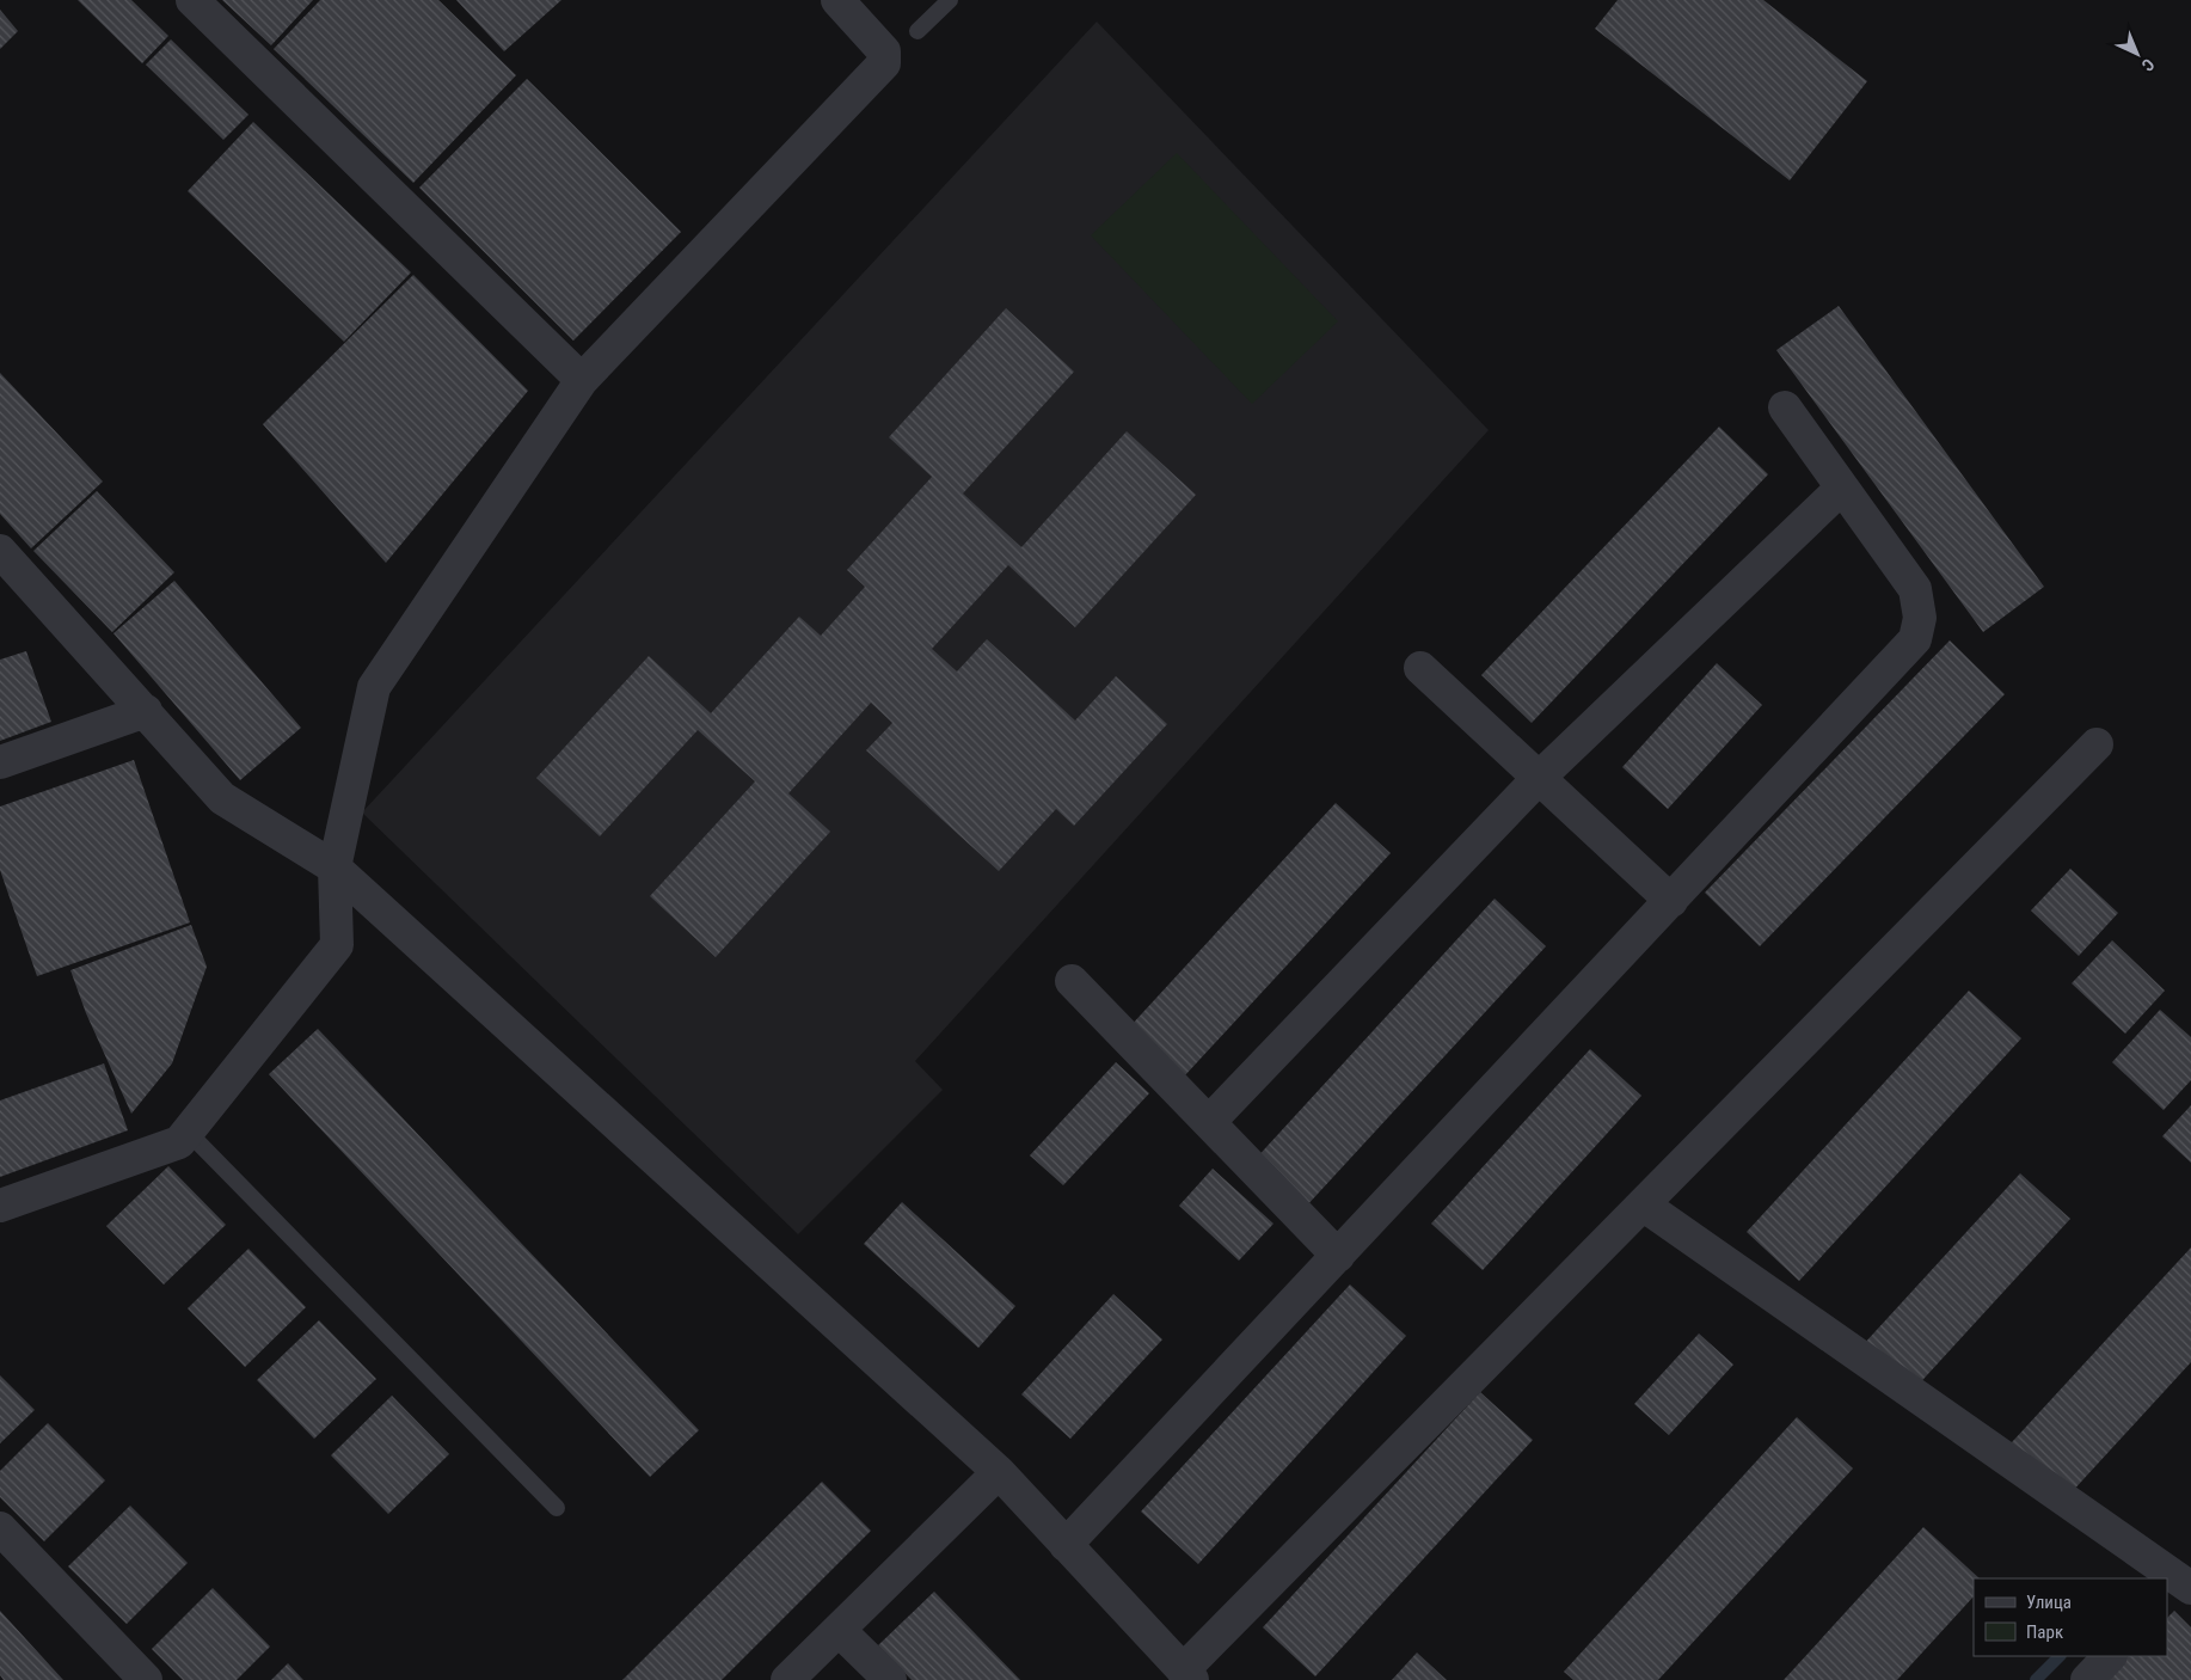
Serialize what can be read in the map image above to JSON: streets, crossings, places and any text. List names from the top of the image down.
{
  "legend": ["Улица", "Парк"],
  "north": "bottom right"
}
